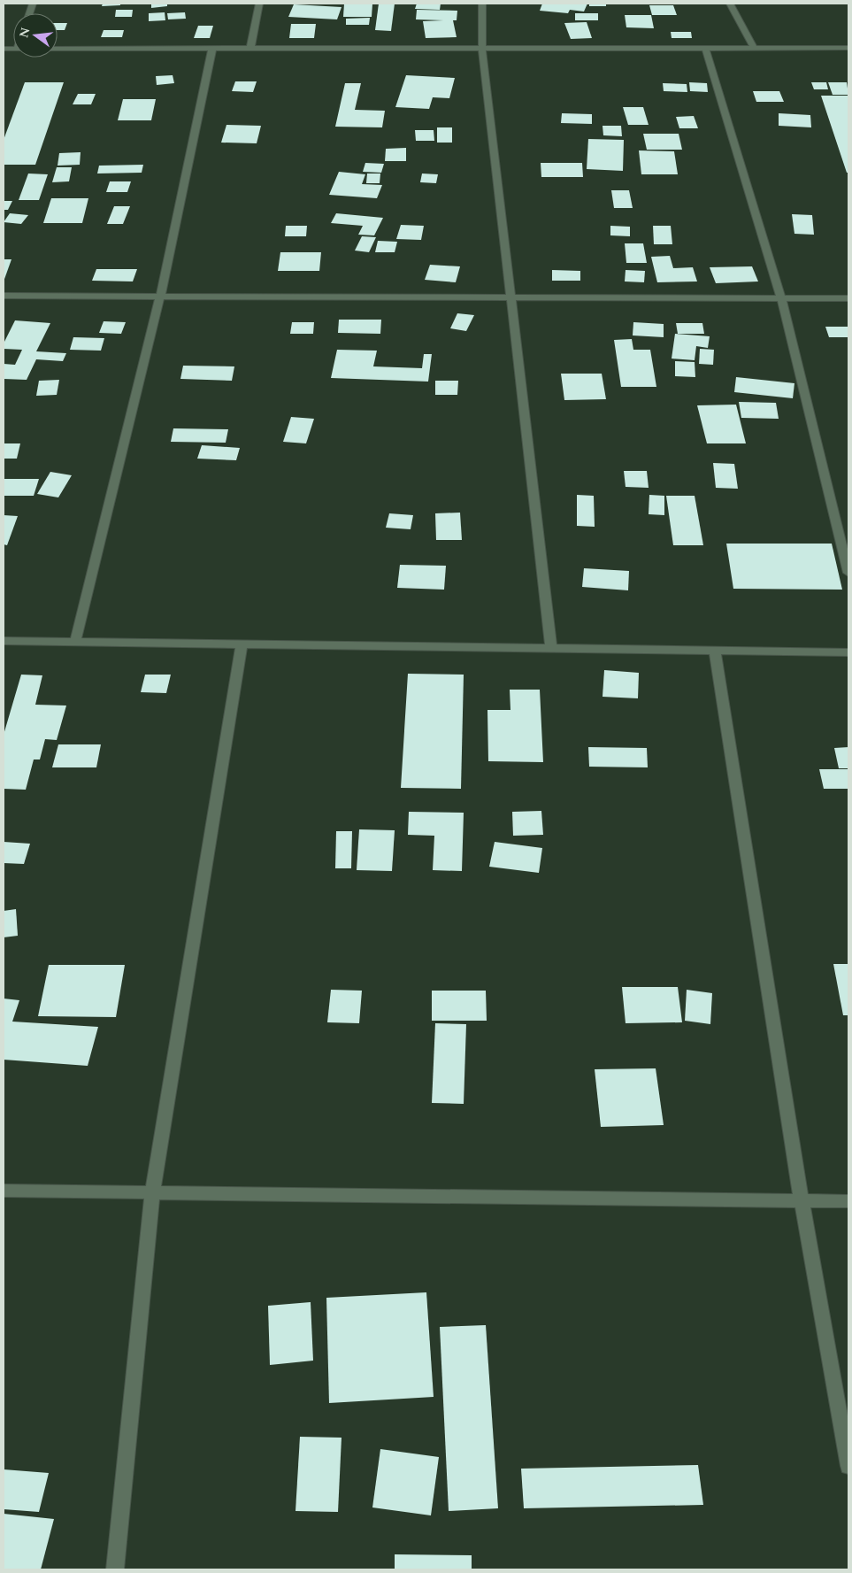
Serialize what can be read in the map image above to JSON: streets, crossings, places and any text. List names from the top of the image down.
{
  "north": "left"
}
